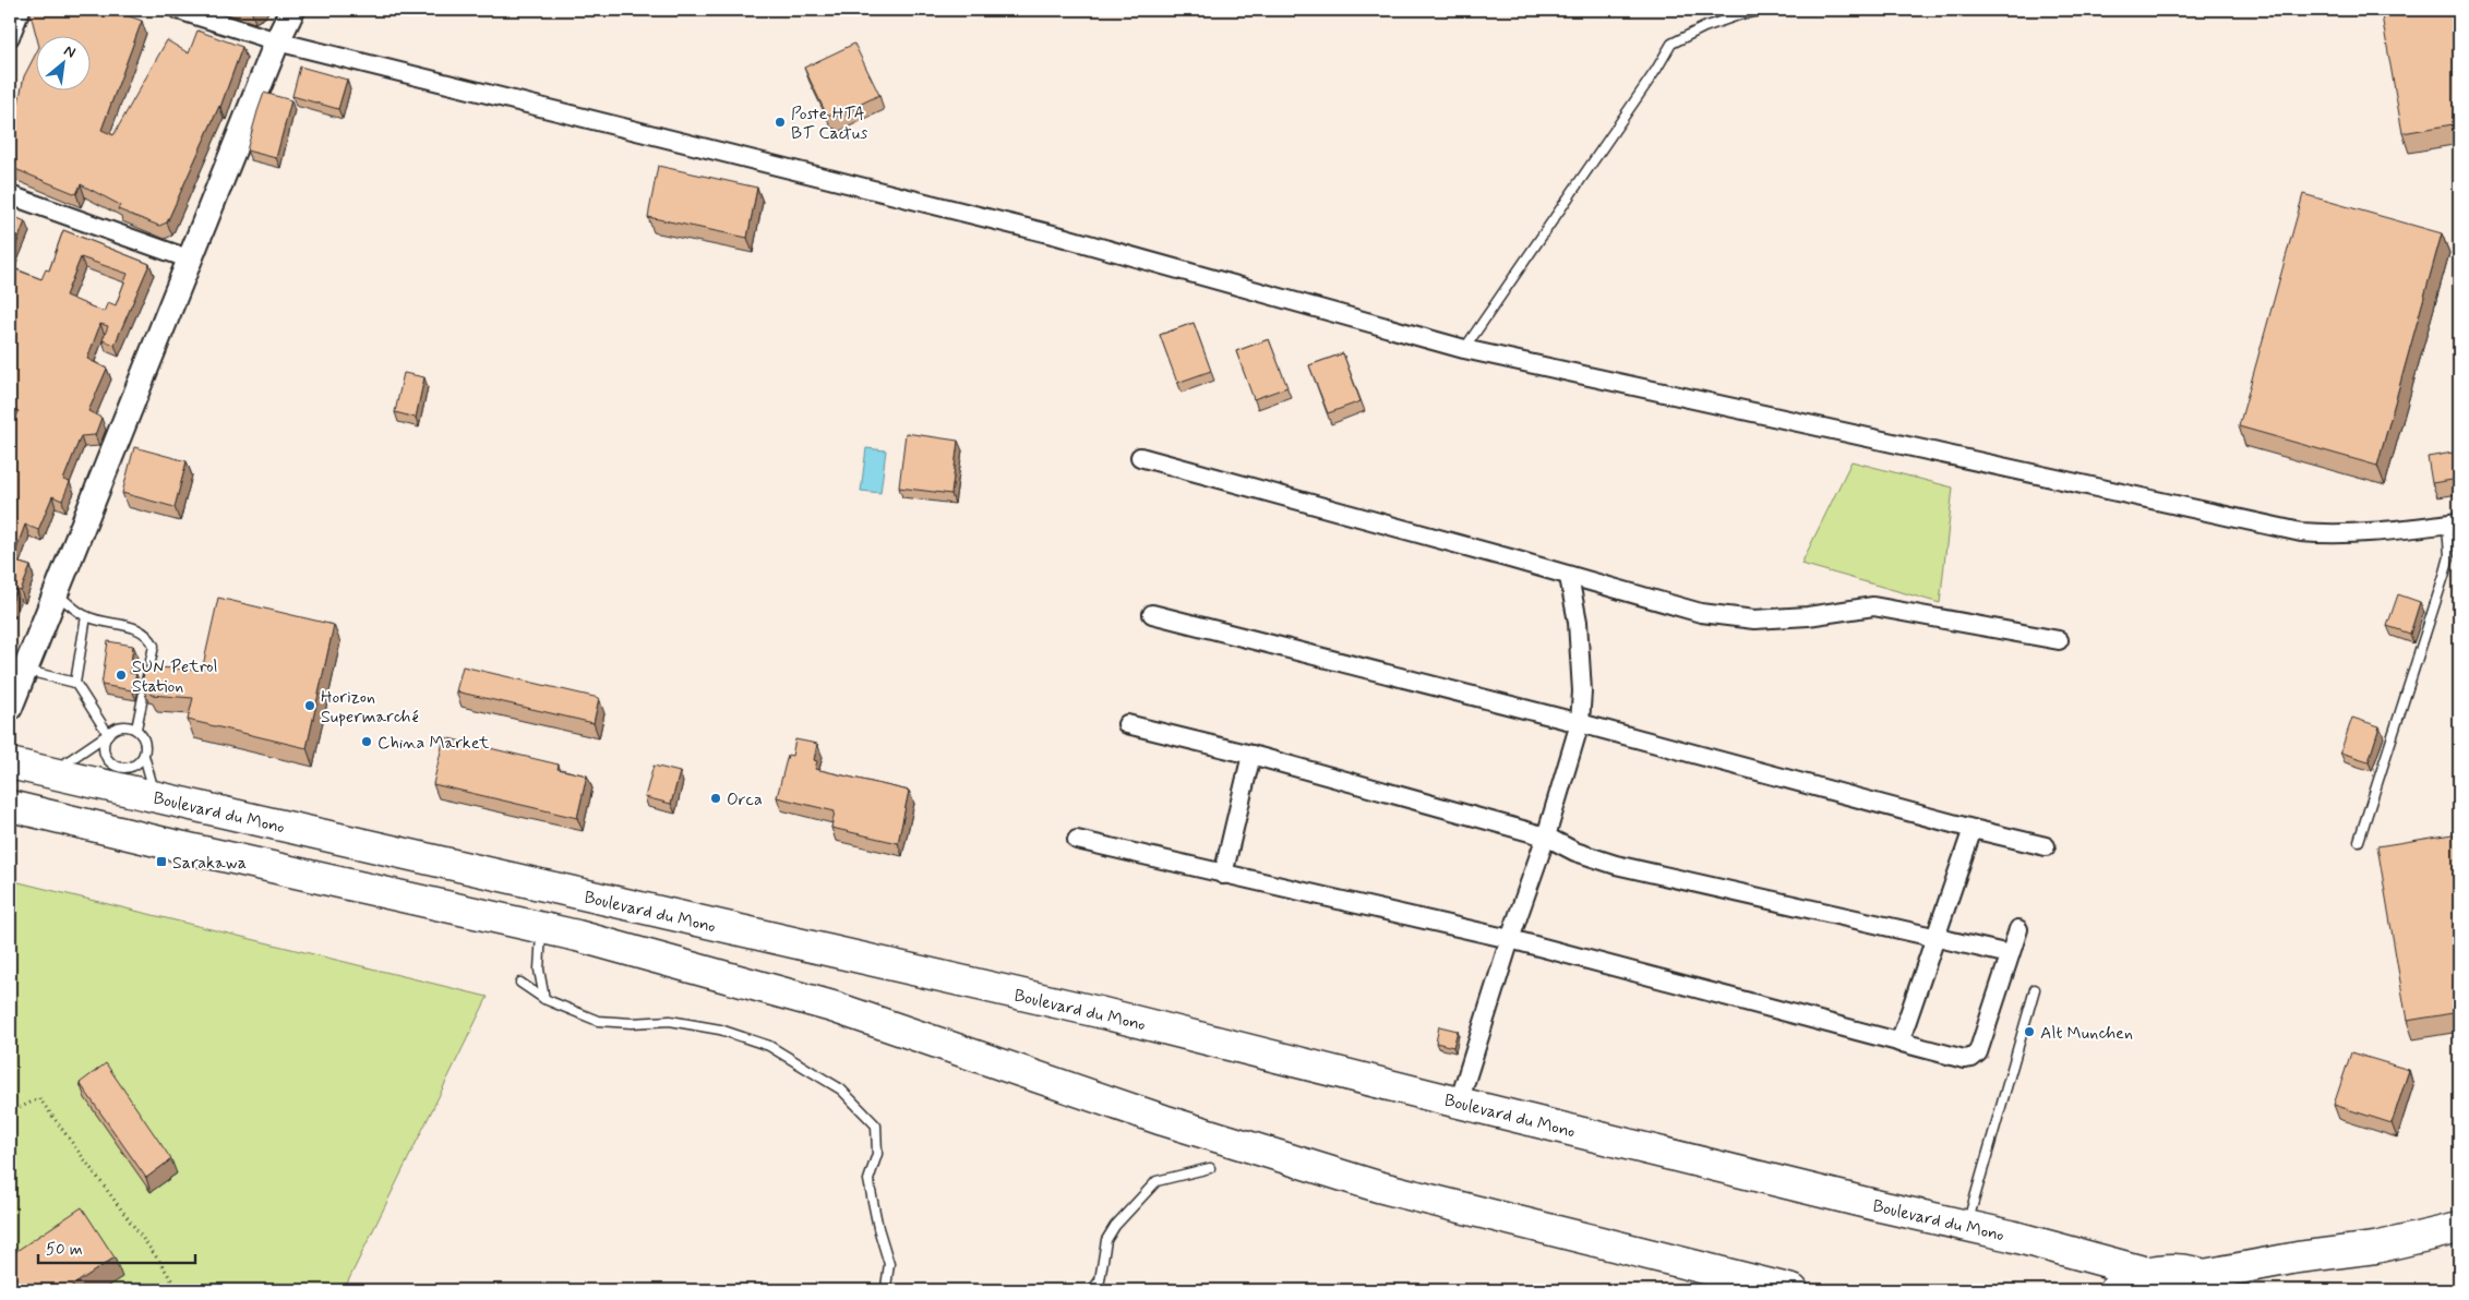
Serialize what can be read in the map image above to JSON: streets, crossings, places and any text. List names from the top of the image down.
{
  "streets": {
    "highway": ["Boulevard du Mono"]
  },
  "places": {
    "other": [
      "Poste HTA BT Cactus",
      "SUN Petrol Station",
      "Horizon Supermarché",
      "China Market",
      "Orca",
      "Alt Munchen"
    ],
    "transit": ["Sarakawa"]
  },
  "scale_bar": "50 m",
  "north": "top right"
}
